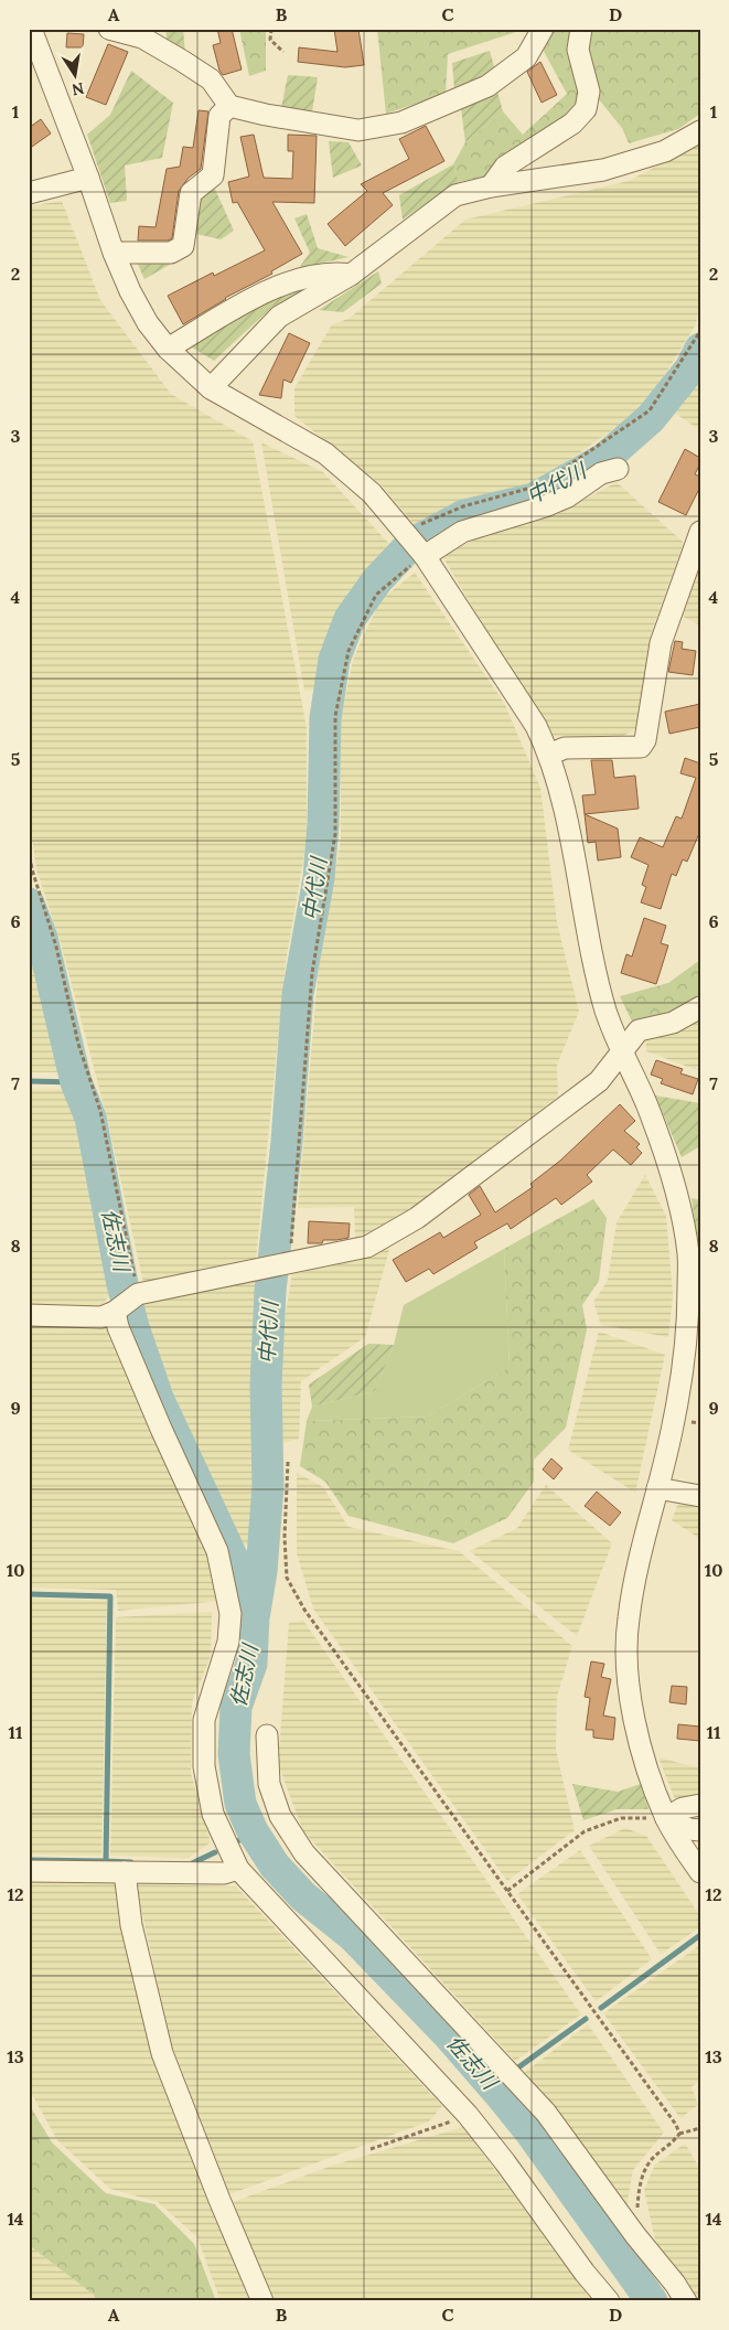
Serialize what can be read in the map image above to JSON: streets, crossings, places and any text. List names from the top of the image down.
{
  "water": ["中代川", "佐志川"],
  "north": "bottom",
  "grid": {
    "columns": [
      "A",
      "B",
      "C",
      "D"
    ],
    "rows": [
      "1",
      "2",
      "3",
      "4",
      "5",
      "6",
      "7",
      "8",
      "9",
      "10",
      "11",
      "12",
      "13",
      "14"
    ]
  }
}
